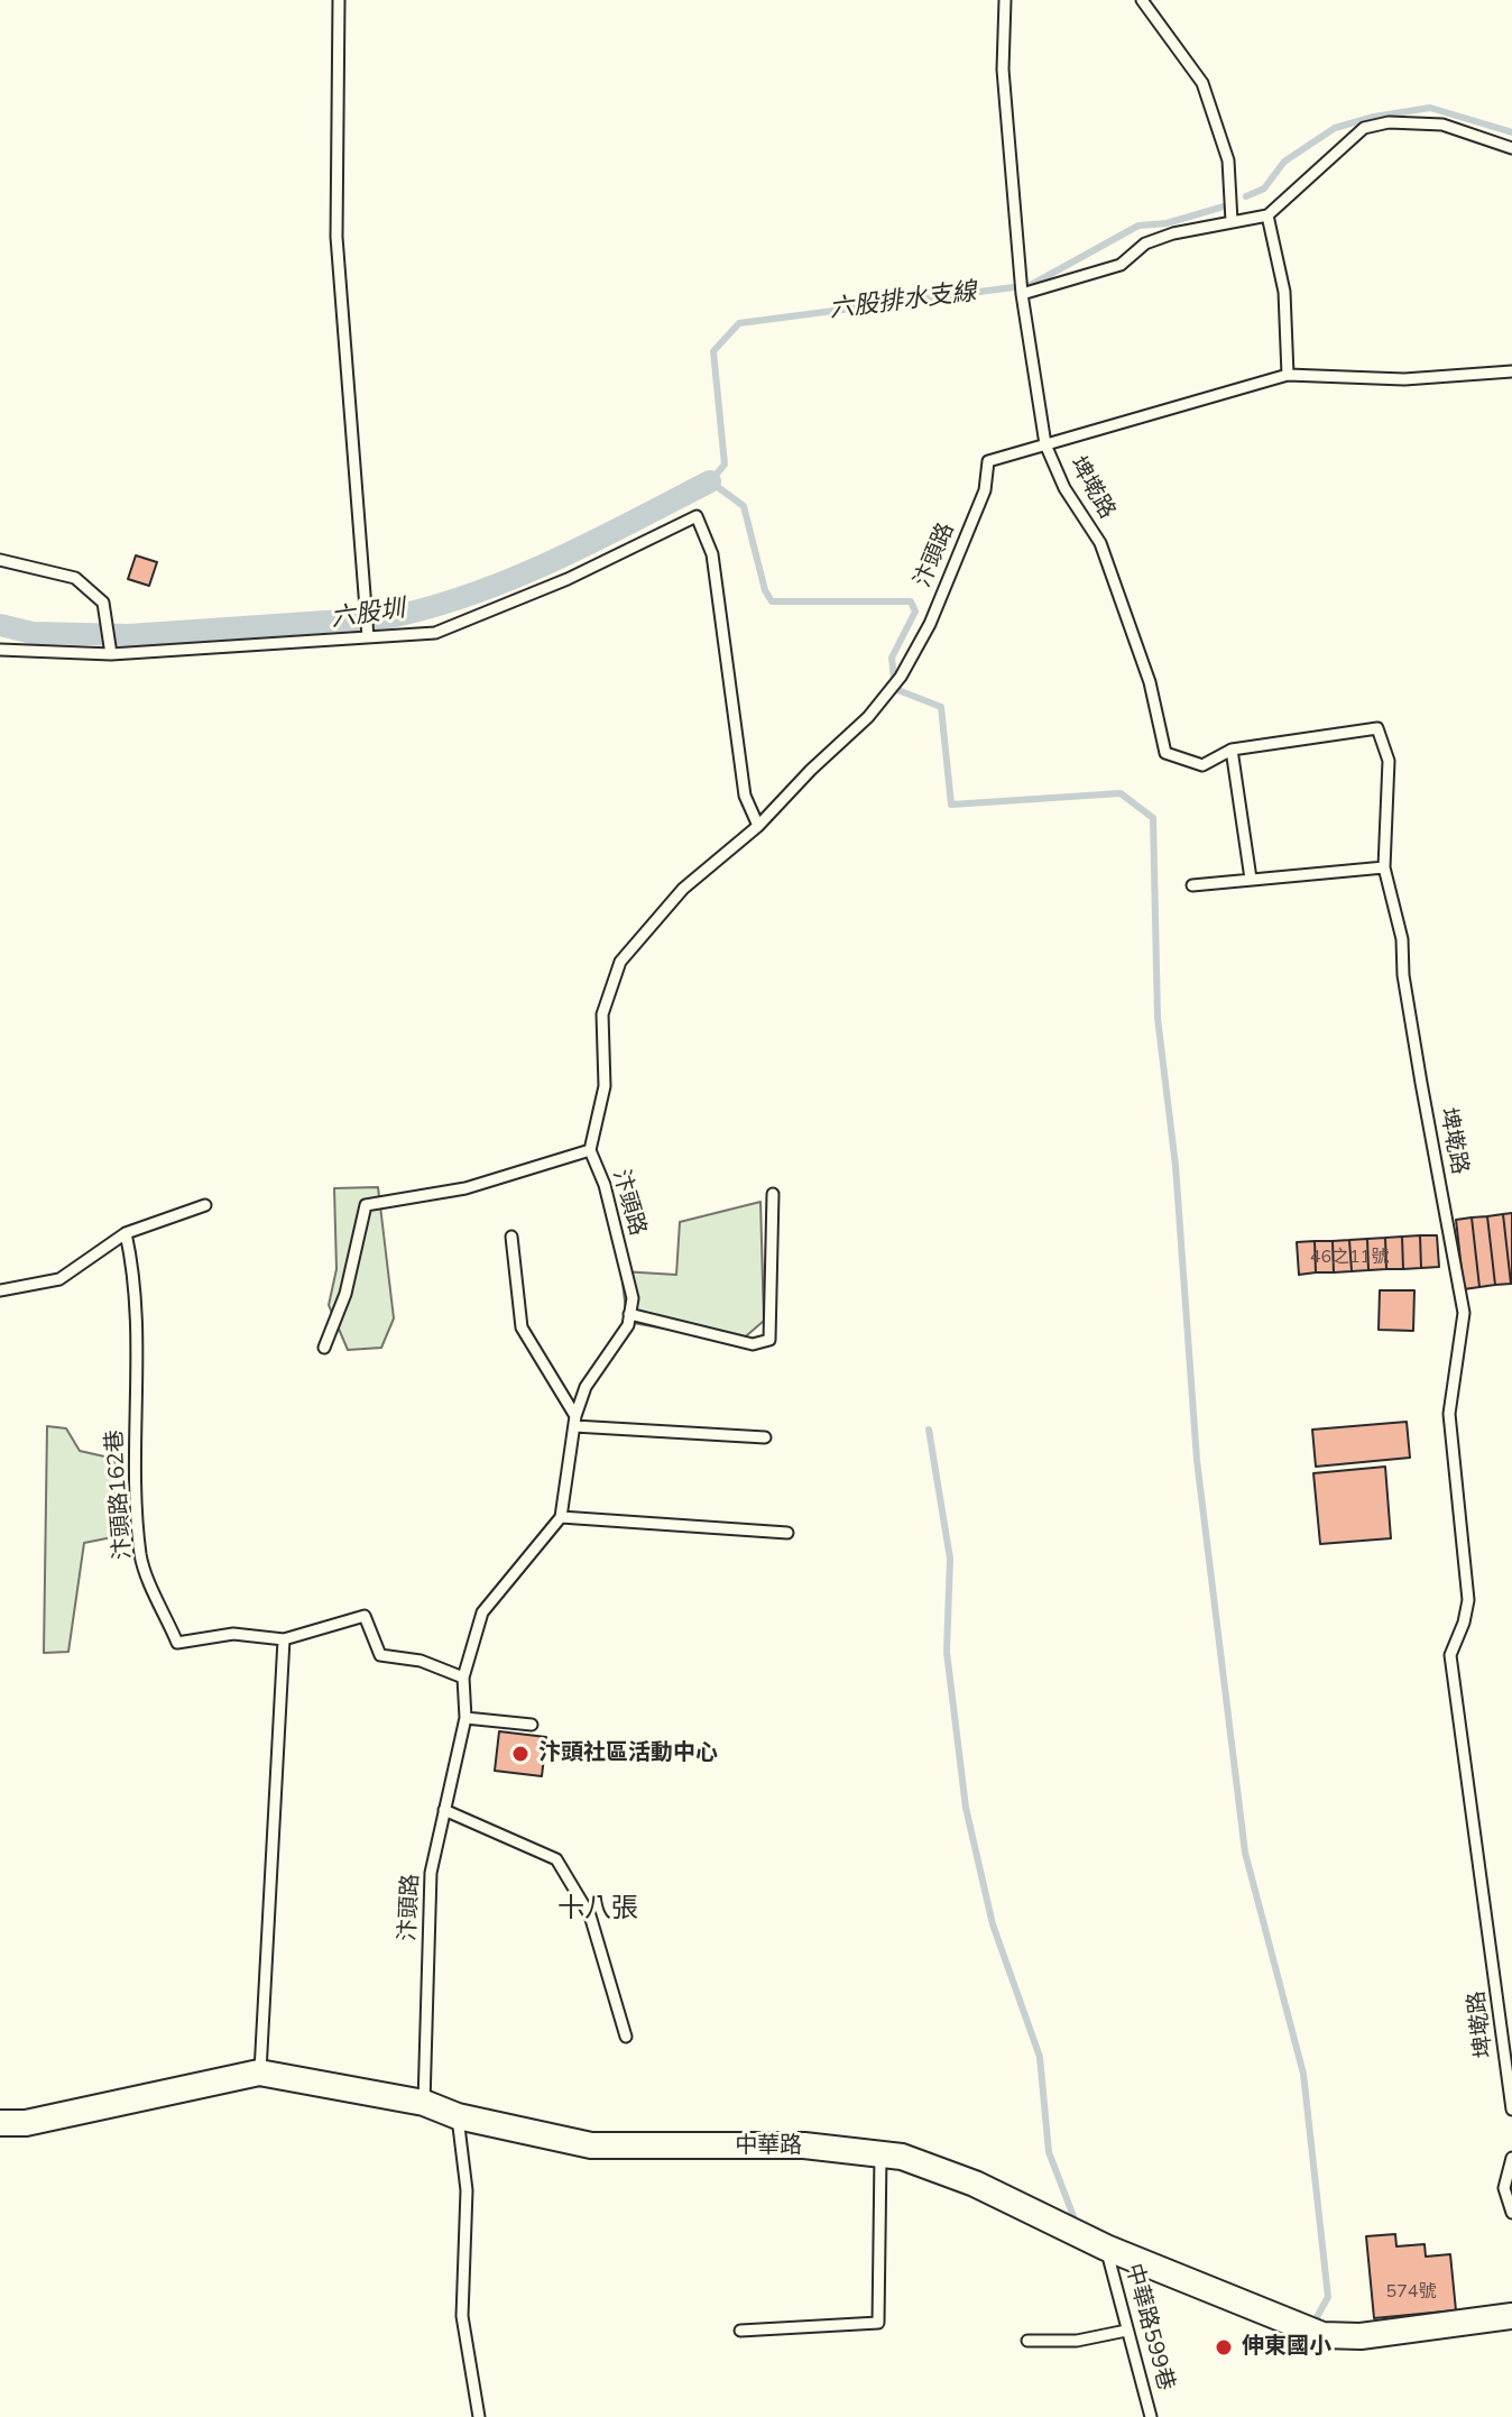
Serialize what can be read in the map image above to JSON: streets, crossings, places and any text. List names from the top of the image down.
{
  "streets": {
    "street": ["中華路"],
    "lane": [
      "埤墘路",
      "汴頭路",
      "汴頭路162巷",
      "中華路599巷"
    ]
  },
  "crossings": [
    ["埤墘路", "汴頭路"],
    ["汴頭路", "汴頭路162巷"],
    ["汴頭路", "中華路"],
    ["中華路", "中華路599巷"]
  ],
  "districts": ["十八張"],
  "water": ["六股排水支線", "六股圳"],
  "places": ["汴頭社區活動中心", "伸東國小"],
  "house_numbers": ["46之11號", "574號"]
}
